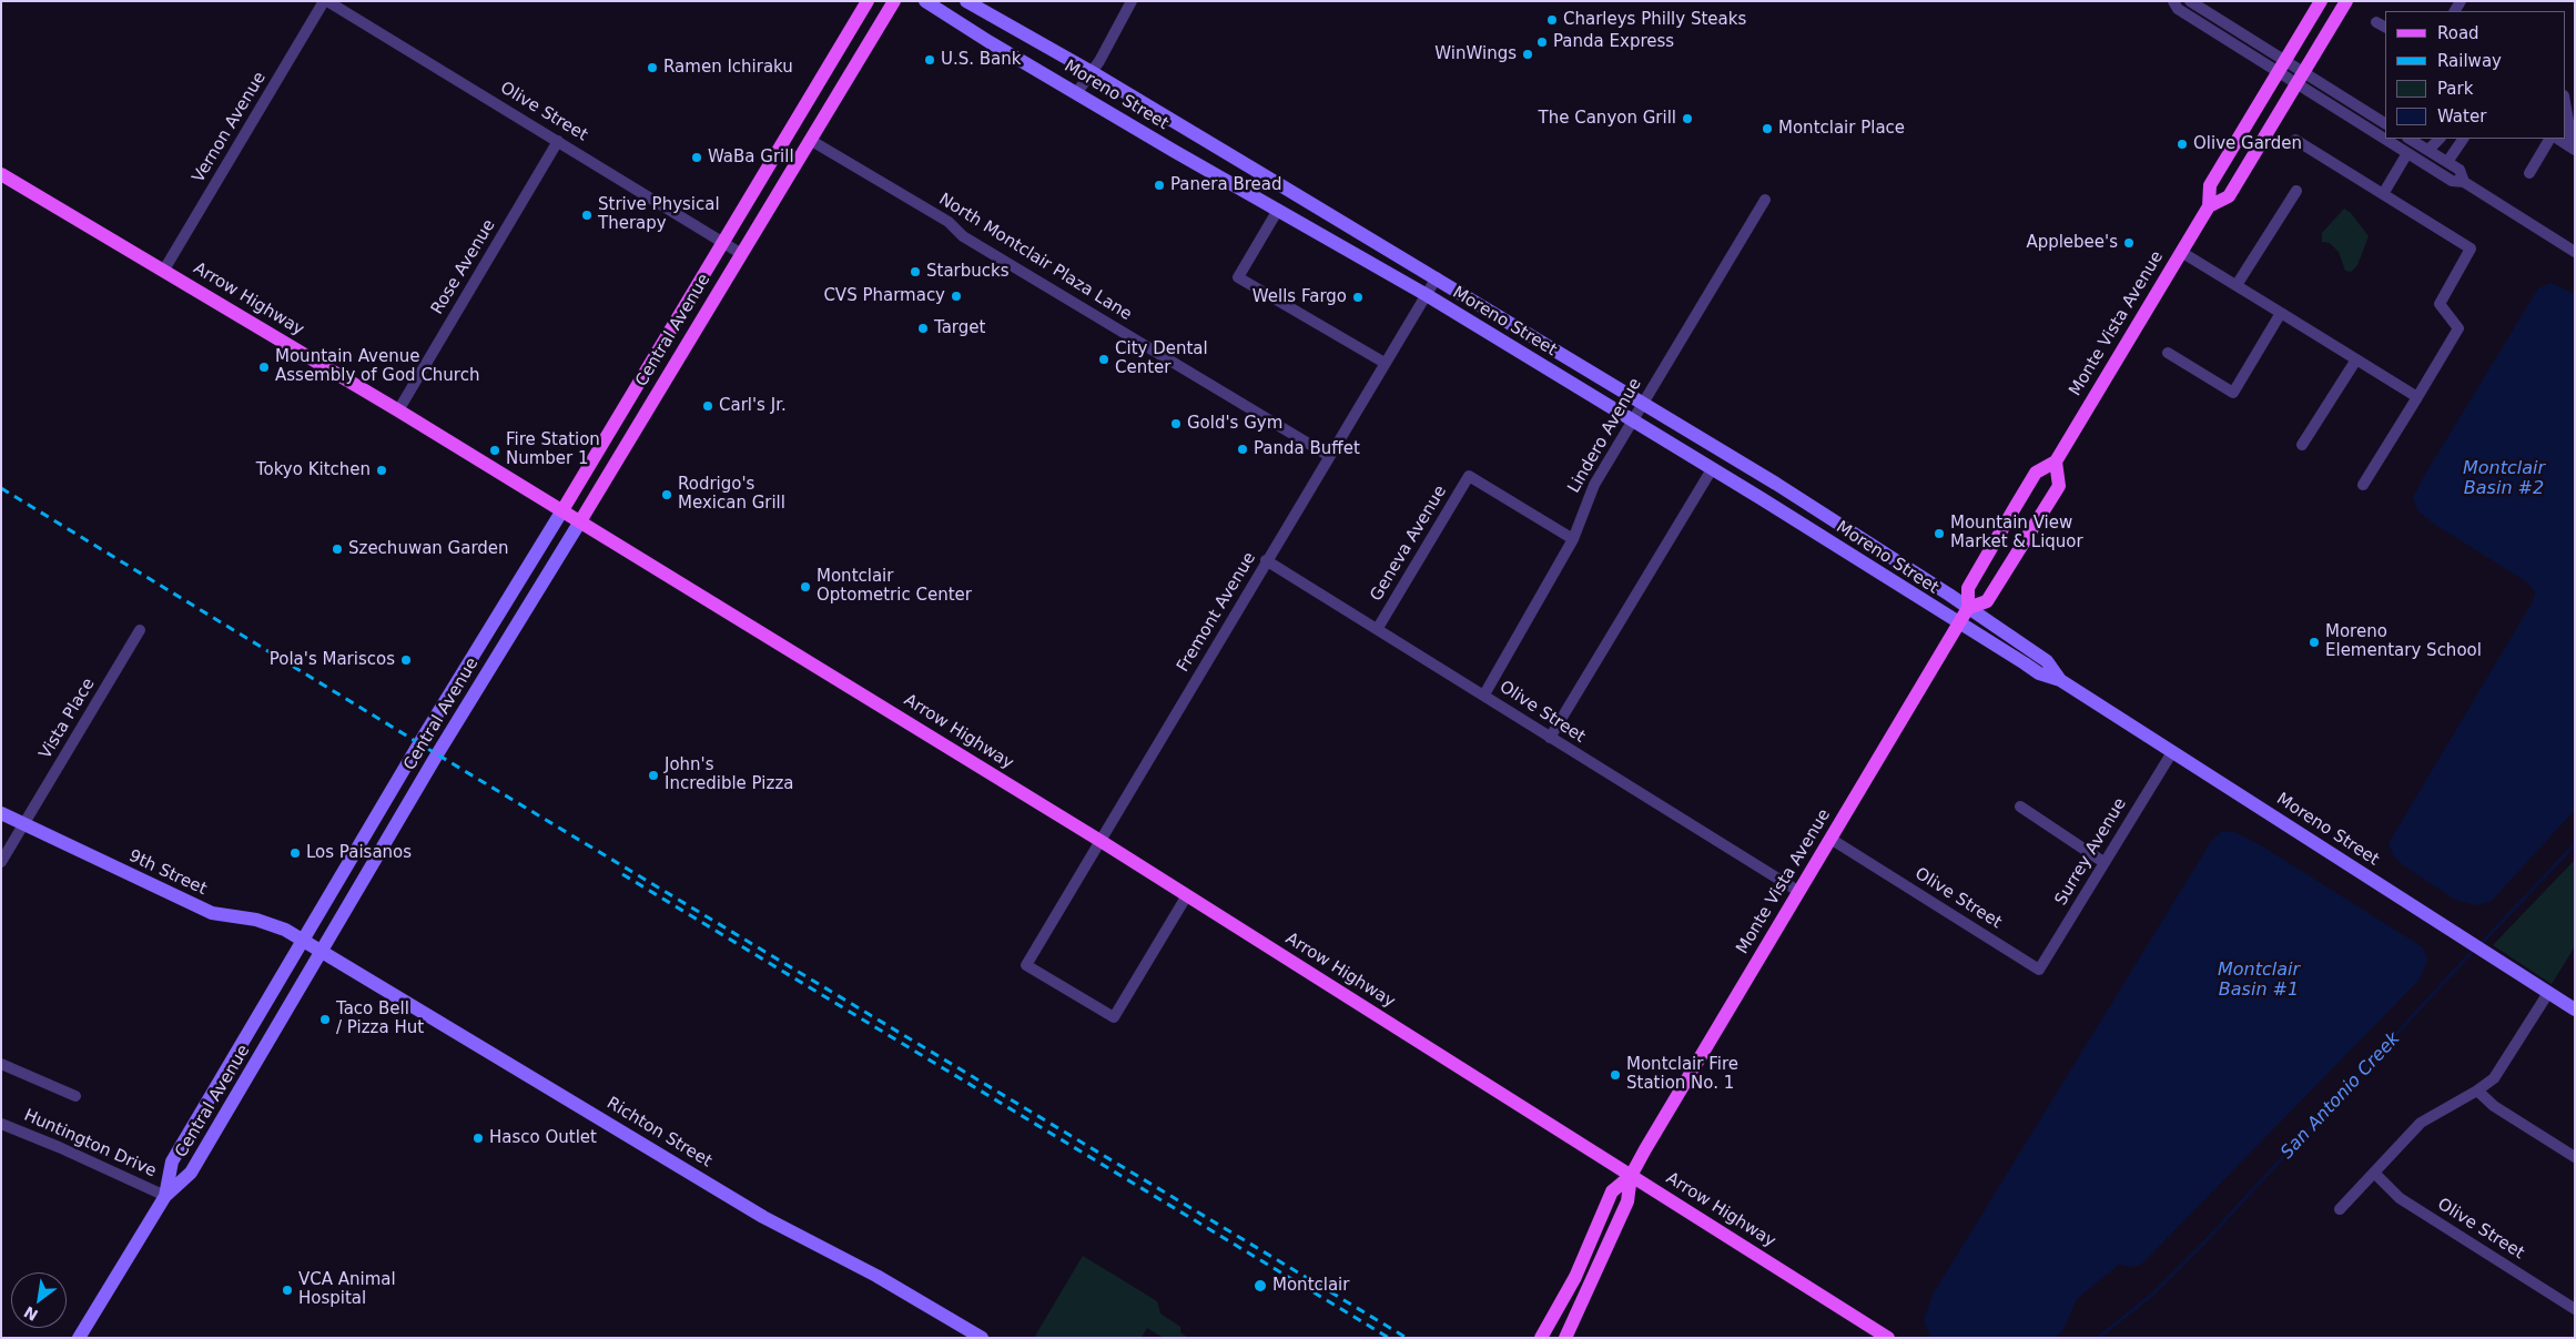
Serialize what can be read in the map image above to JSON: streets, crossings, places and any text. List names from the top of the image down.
{
  "streets": {
    "main road": ["Arrow Highway", "Monte Vista Avenue", "Central Avenue"],
    "street": [
      "Moreno Street",
      "Olive Street",
      "Vernon Avenue",
      "North Montclair Plaza Lane",
      "Rose Avenue",
      "Lindero Avenue",
      "Geneva Avenue",
      "Fremont Avenue",
      "Vista Place",
      "Surrey Avenue",
      "9th Street",
      "Richton Street",
      "Huntington Drive"
    ]
  },
  "crossings": [
    ["Moreno Street", "Monte Vista Avenue"],
    ["Moreno Street", "Lindero Avenue"],
    ["Moreno Street", "Fremont Avenue"],
    ["Moreno Street", "Surrey Avenue"],
    ["Olive Street", "Vernon Avenue"],
    ["Olive Street", "Rose Avenue"],
    ["Olive Street", "Monte Vista Avenue"],
    ["Olive Street", "Central Avenue"],
    ["Olive Street", "Lindero Avenue"],
    ["Olive Street", "Geneva Avenue"],
    ["Olive Street", "Fremont Avenue"],
    ["Olive Street", "Surrey Avenue"],
    ["Vernon Avenue", "Arrow Highway"],
    ["North Montclair Plaza Lane", "Central Avenue"],
    ["North Montclair Plaza Lane", "Fremont Avenue"],
    ["Rose Avenue", "Arrow Highway"],
    ["Arrow Highway", "Monte Vista Avenue"],
    ["Arrow Highway", "Central Avenue"],
    ["Arrow Highway", "Fremont Avenue"],
    ["Central Avenue", "9th Street"],
    ["Central Avenue", "Richton Street"],
    ["Central Avenue", "Huntington Drive"],
    ["Lindero Avenue", "Geneva Avenue"],
    ["Vista Place", "9th Street"],
    ["9th Street", "Richton Street"]
  ],
  "water": ["Montclair Basin #2", "Montclair Basin #1", "San Antonio Creek"],
  "places": [
    "Charleys Philly Steaks",
    "Panda Express",
    "WinWings",
    "U.S. Bank",
    "Ramen Ichiraku",
    "The Canyon Grill",
    "Montclair Place",
    "Olive Garden",
    "WaBa Grill",
    "Panera Bread",
    "Strive Physical Therapy",
    "Applebee's",
    "Starbucks",
    "CVS Pharmacy",
    "Wells Fargo",
    "Target",
    "City Dental Center",
    "Mountain Avenue Assembly of God Church",
    "Carl's Jr.",
    "Gold's Gym",
    "Panda Buffet",
    "Fire Station Number 1",
    "Tokyo Kitchen",
    "Rodrigo's Mexican Grill",
    "Mountain View Market & Liquor",
    "Szechuwan Garden",
    "Montclair Optometric Center",
    "Moreno Elementary School",
    "Pola's Mariscos",
    "John's Incredible Pizza",
    "Los Paisanos",
    "Taco Bell / Pizza Hut",
    "Montclair Fire Station No. 1",
    "Hasco Outlet",
    "Montclair",
    "VCA Animal Hospital"
  ],
  "legend": [
    "Road",
    "Railway",
    "Park",
    "Water"
  ],
  "north": "bottom left"
}
